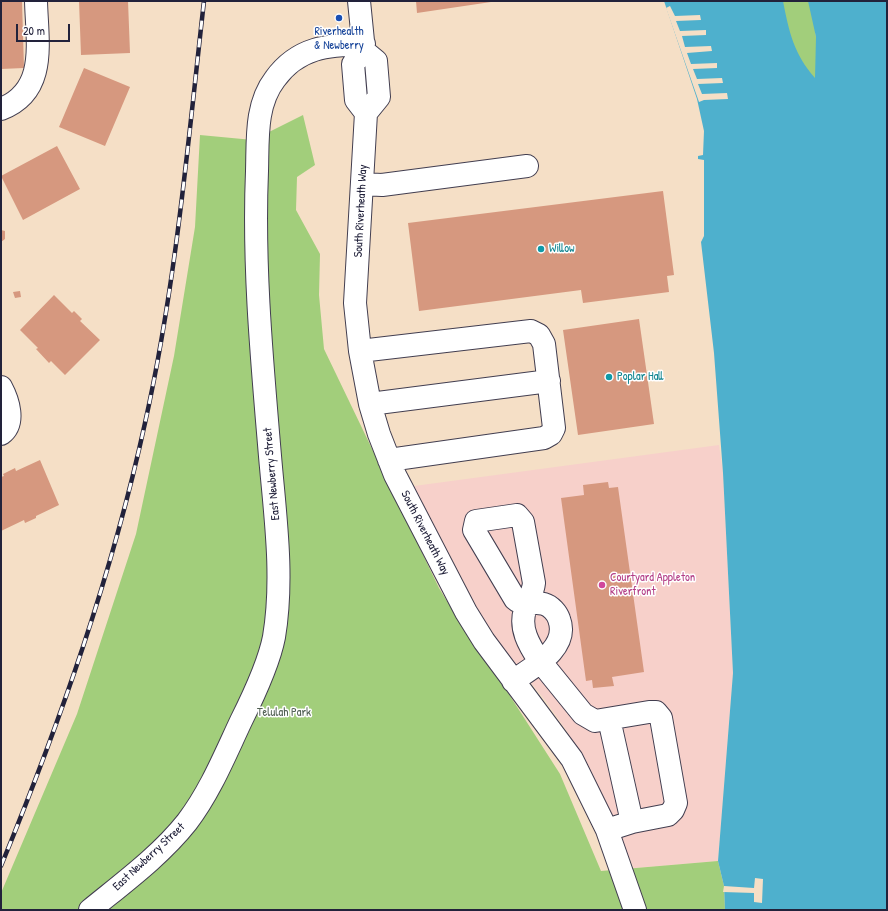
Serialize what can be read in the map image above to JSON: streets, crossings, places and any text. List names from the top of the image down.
{
  "streets": {
    "street": ["South Riverheath Way", "East Newberry Street"]
  },
  "crossings": [
    ["South Riverheath Way", "East Newberry Street"]
  ],
  "parks": ["Telulah Park"],
  "places": [
    "Riverhealth & Newberry",
    "Willow",
    "Poplar Hall",
    "Courtyard Appleton Riverfront"
  ],
  "scale_bar": "20 m"
}
